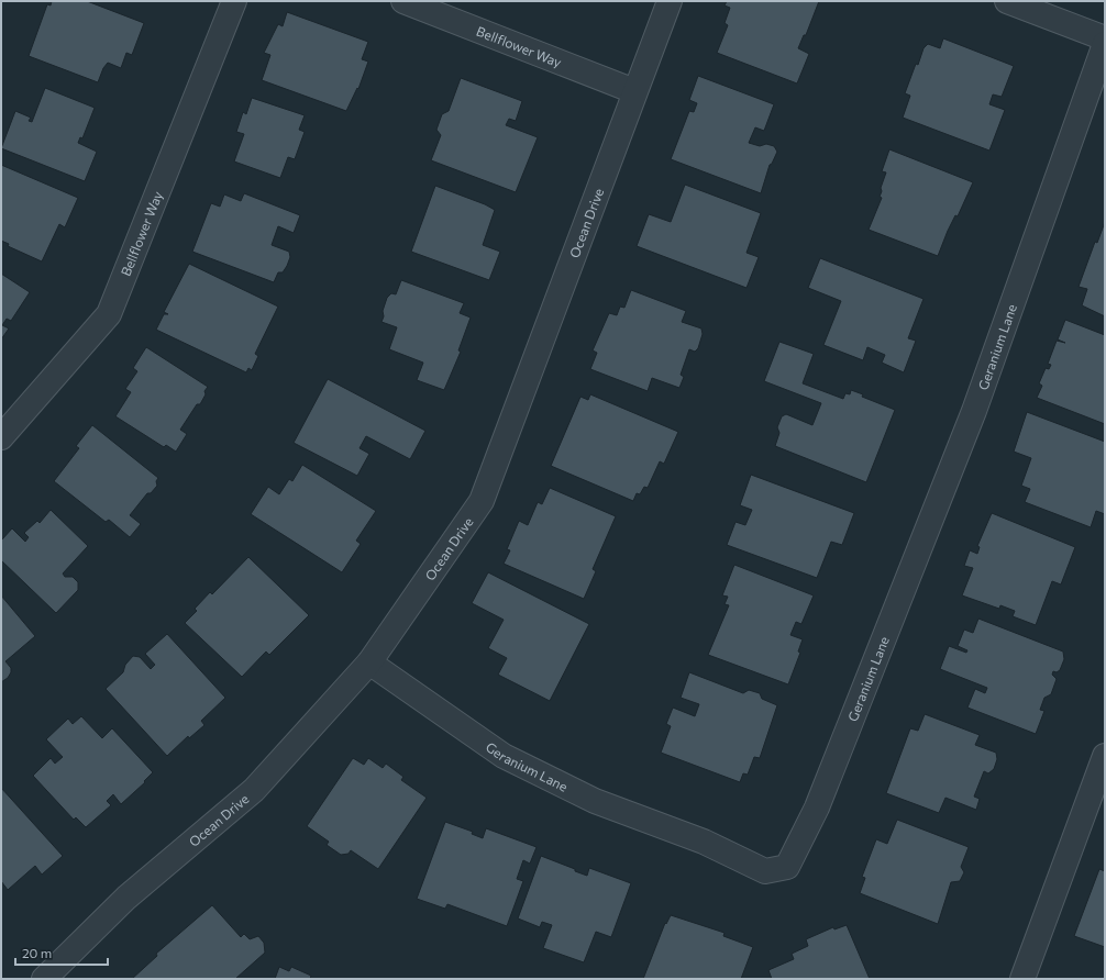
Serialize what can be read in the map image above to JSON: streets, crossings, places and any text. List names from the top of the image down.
{
  "streets": {
    "street": ["Bellflower Way", "Ocean Drive", "Geranium Lane"]
  },
  "crossings": [
    ["Bellflower Way", "Ocean Drive"],
    ["Ocean Drive", "Geranium Lane"]
  ],
  "scale_bar": "20 m"
}
